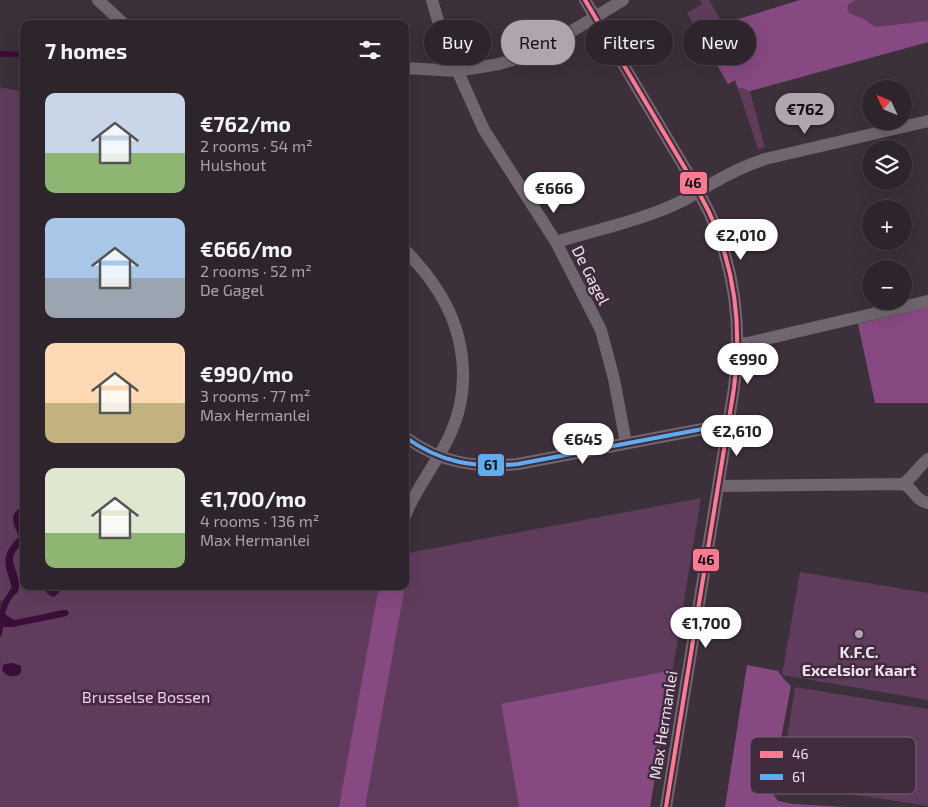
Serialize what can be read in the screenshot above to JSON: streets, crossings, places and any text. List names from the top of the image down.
{
  "streets": {
    "street": ["De Gagel", "Max Hermanlei"]
  },
  "parks": ["Brusselse Bossen"],
  "places": ["K.F.C. Excelsior Kaart"],
  "lines": ["transit line 46", "transit line 61"],
  "legend": ["46", "61"],
  "north": "top left",
  "page": {
    "chip": [
      "Buy",
      "Rent",
      "Filters",
      "New"
    ],
    "heading": "7 homes",
    "map_buttons": ["+", "−"],
    "list": [
      {
        "name": "€762/mo",
        "note": "2 rooms · 54 m² · Hulshout"
      },
      {
        "name": "€666/mo",
        "note": "2 rooms · 52 m² · De Gagel"
      },
      {
        "name": "€990/mo",
        "note": "3 rooms · 77 m² · Max Hermanlei"
      },
      {
        "name": "€1,700/mo",
        "note": "4 rooms · 136 m² · Max Hermanlei"
      }
    ],
    "price": [
      "€762",
      "€666",
      "€2,010",
      "€990",
      "€2,610",
      "€645",
      "€1,700"
    ]
  }
}
